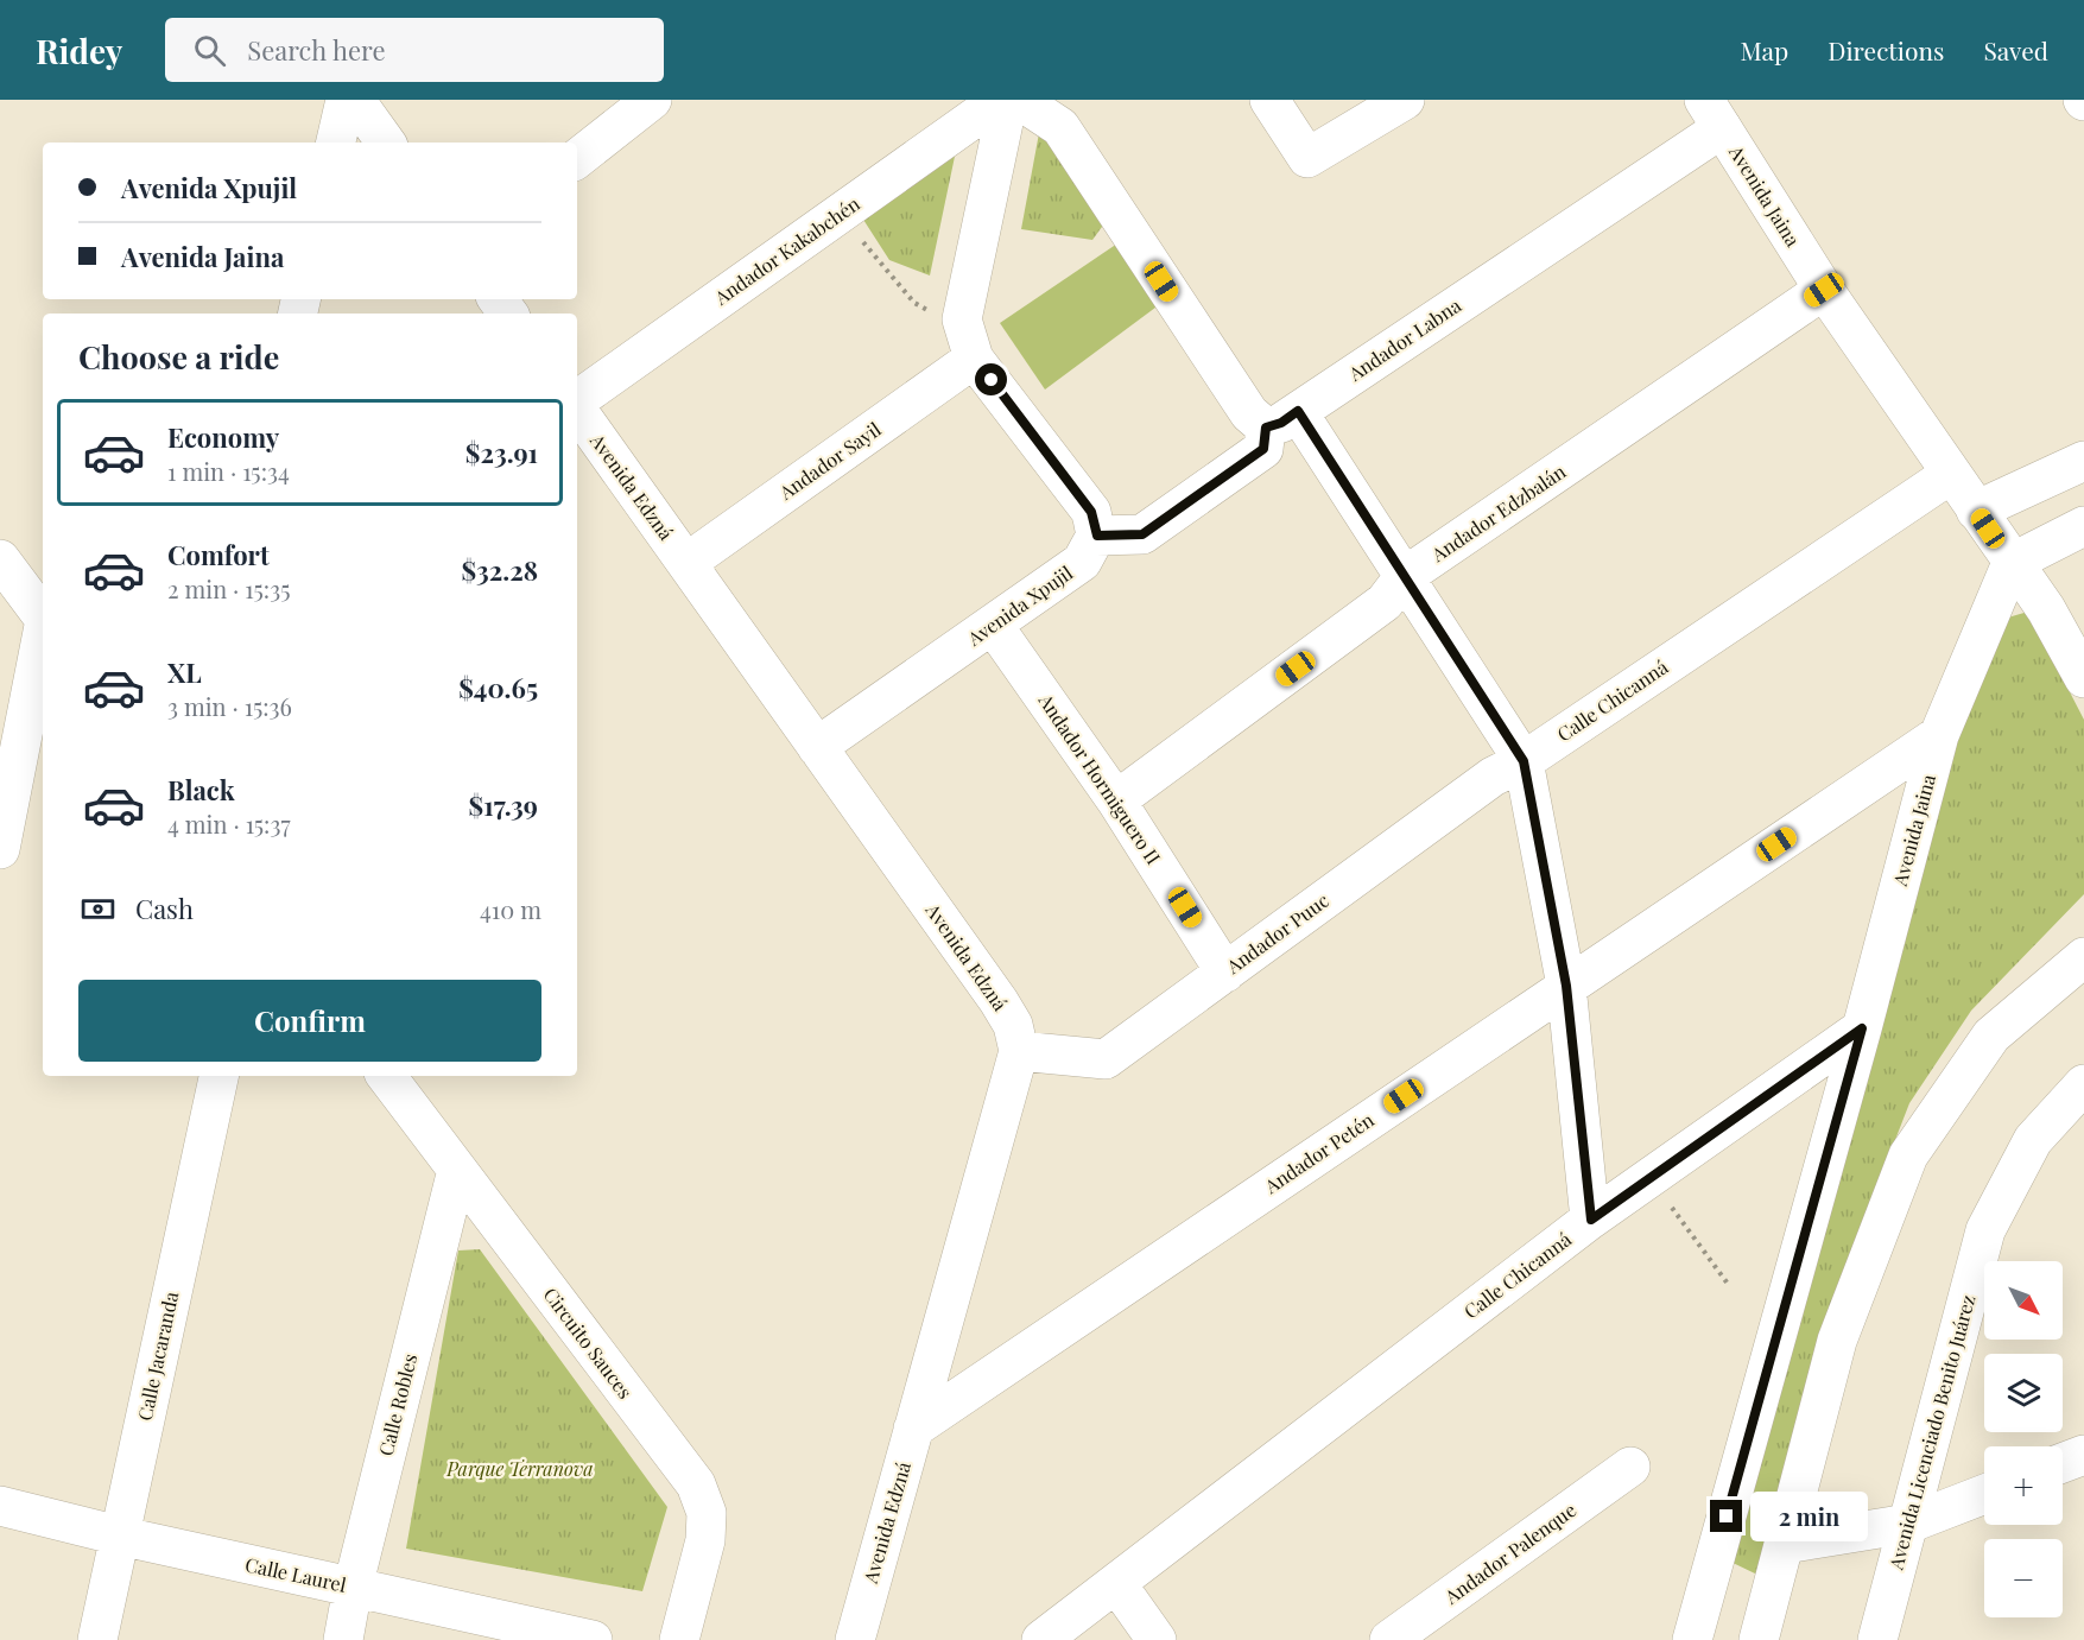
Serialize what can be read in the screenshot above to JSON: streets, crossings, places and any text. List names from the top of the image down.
{
  "streets": {
    "street": [
      "Avenida Jaina",
      "Andador Kakabchén",
      "Andador Labna",
      "Andador Sayil",
      "Avenida Edzná",
      "Andador Edzbalán",
      "Avenida Xpujil",
      "Calle Chicanná",
      "Andador Hormiguero II",
      "Andador Puuc",
      "Andador Petén",
      "Circuito Sauces",
      "Calle Jacaranda",
      "Calle Robles",
      "Avenida Licenciado Benito Juárez",
      "Andador Palenque",
      "Calle Laurel"
    ]
  },
  "crossings": [
    ["Avenida Jaina", "Andador Labna"],
    ["Avenida Jaina", "Andador Edzbalán"],
    ["Avenida Jaina", "Calle Chicanná"],
    ["Avenida Jaina", "Andador Petén"],
    ["Andador Sayil", "Avenida Edzná"],
    ["Avenida Edzná", "Avenida Xpujil"],
    ["Avenida Edzná", "Andador Puuc"],
    ["Avenida Edzná", "Andador Petén"],
    ["Andador Edzbalán", "Andador Hormiguero II"],
    ["Avenida Xpujil", "Andador Hormiguero II"],
    ["Calle Chicanná", "Andador Puuc"],
    ["Calle Chicanná", "Andador Petén"],
    ["Andador Hormiguero II", "Andador Puuc"],
    ["Circuito Sauces", "Calle Robles"],
    ["Calle Jacaranda", "Calle Laurel"],
    ["Calle Robles", "Calle Laurel"]
  ],
  "parks": ["Parque Terranova"],
  "north": "bottom right",
  "page": {
    "header": "Ridey",
    "search": "Search here",
    "nav": ["Map", "Directions", "Saved"],
    "banner": ["Avenida Xpujil", "Avenida Jaina"],
    "heading": "Choose a ride",
    "list": [
      {
        "name": "Economy",
        "note": "1 min · 15:34",
        "value": "$23.91"
      },
      {
        "name": "Comfort",
        "note": "2 min · 15:35",
        "value": "$32.28"
      },
      {
        "name": "XL",
        "note": "3 min · 15:36",
        "value": "$40.65"
      },
      {
        "name": "Black",
        "note": "4 min · 15:37",
        "value": "$17.39"
      }
    ],
    "pay": ["Cash", "410 m"],
    "buttons": "Confirm",
    "map_buttons": ["+", "−"],
    "bubble": "2 min"
  }
}
